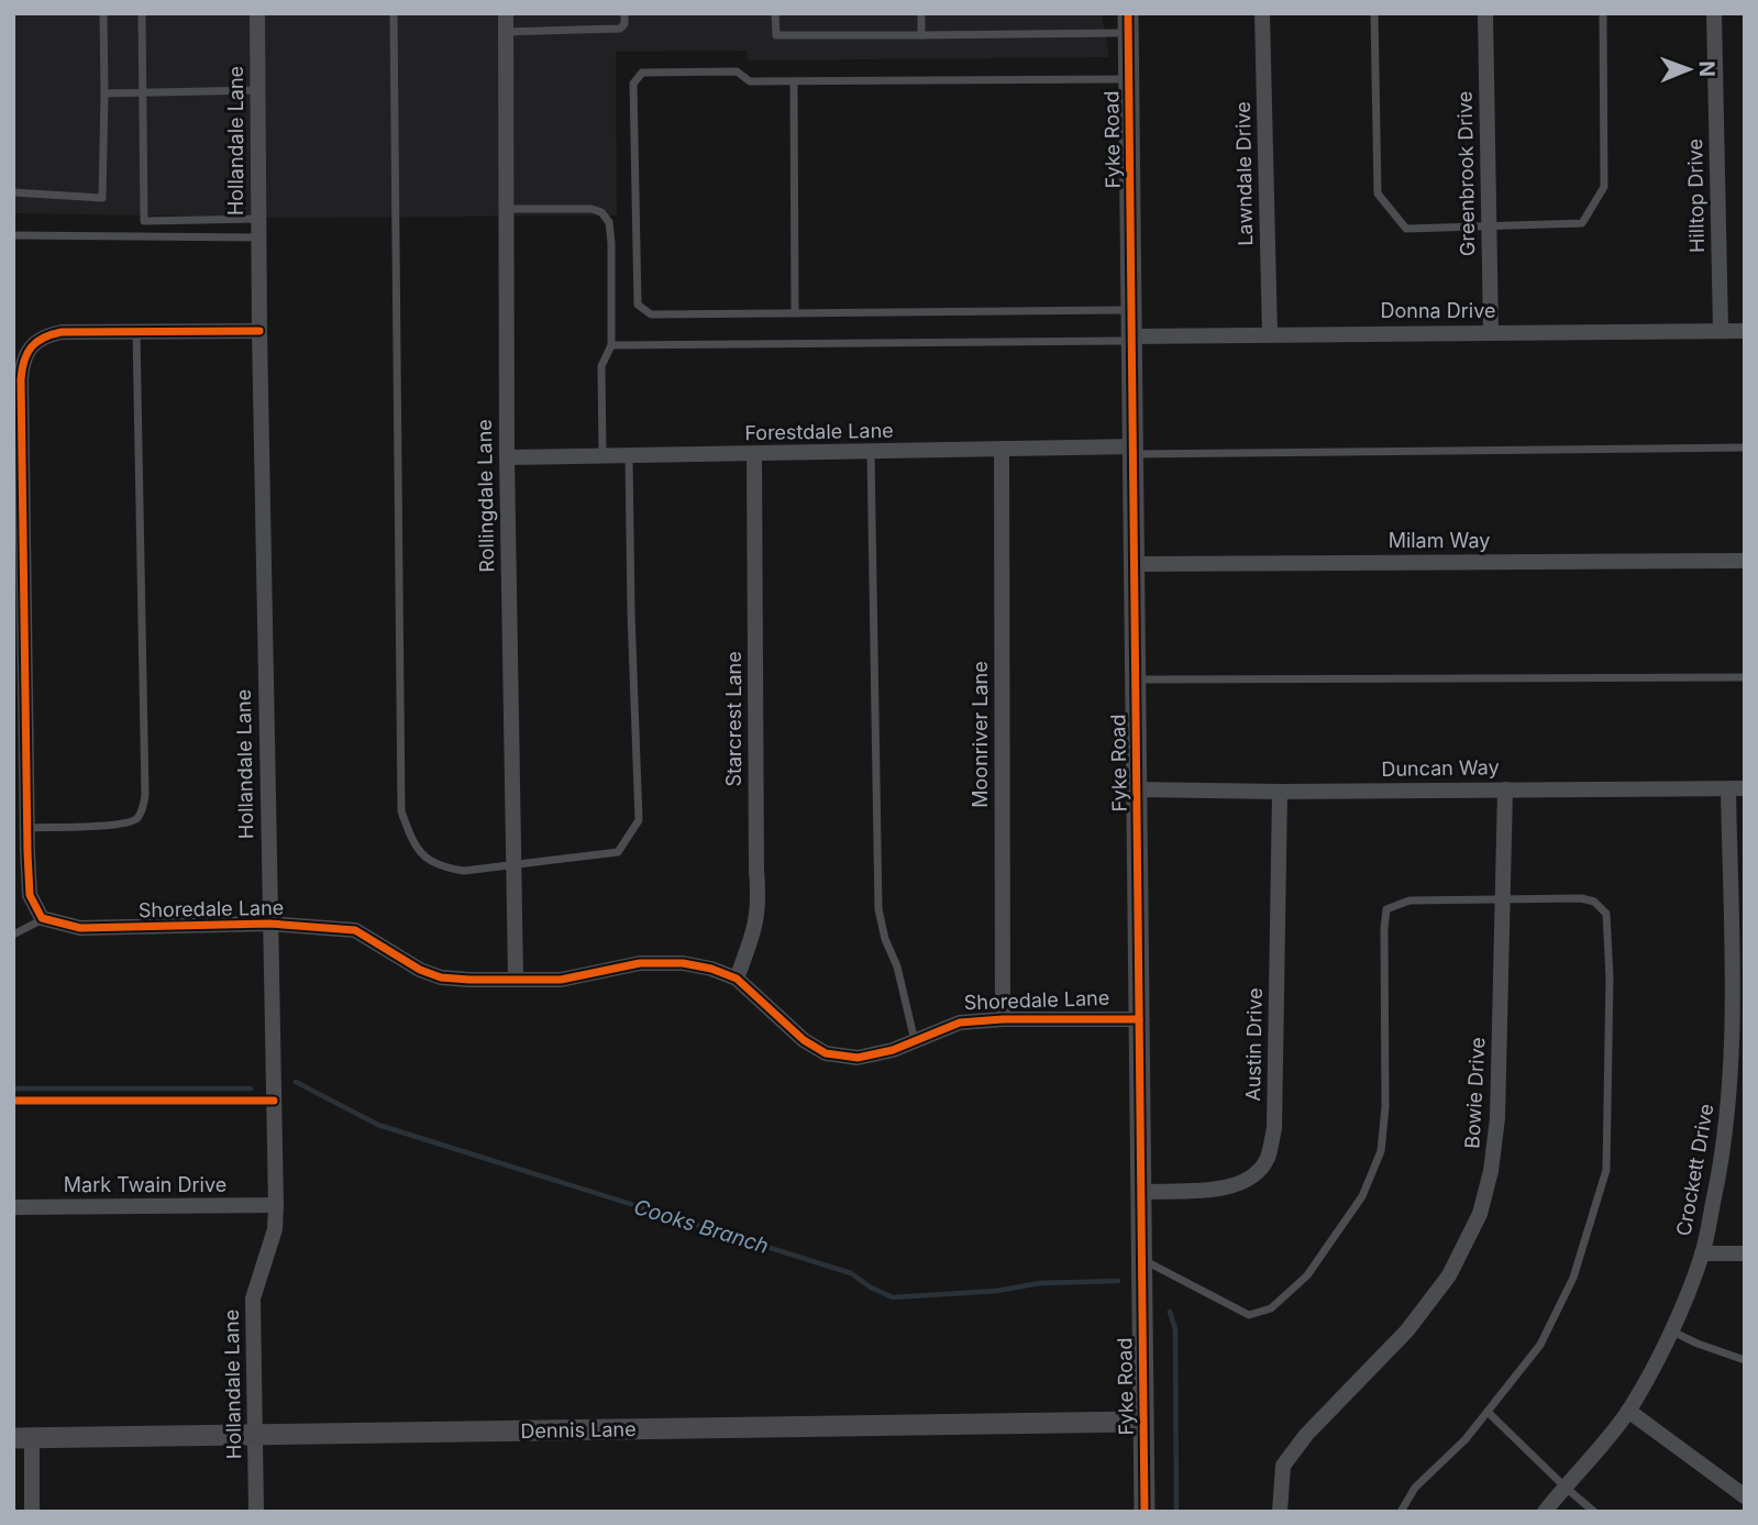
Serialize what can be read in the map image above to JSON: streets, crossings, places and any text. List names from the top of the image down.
{
  "streets": {
    "street": [
      "Fyke Road",
      "Hollandale Lane",
      "Lawndale Drive",
      "Greenbrook Drive",
      "Hilltop Drive",
      "Donna Drive",
      "Forestdale Lane",
      "Rollingdale Lane",
      "Milam Way",
      "Starcrest Lane",
      "Moonriver Lane",
      "Duncan Way",
      "Shoredale Lane",
      "Austin Drive",
      "Bowie Drive",
      "Crockett Drive",
      "Mark Twain Drive",
      "Dennis Lane"
    ]
  },
  "crossings": [
    ["Fyke Road", "Donna Drive"],
    ["Fyke Road", "Forestdale Lane"],
    ["Fyke Road", "Milam Way"],
    ["Fyke Road", "Duncan Way"],
    ["Fyke Road", "Shoredale Lane"],
    ["Fyke Road", "Austin Drive"],
    ["Fyke Road", "Dennis Lane"],
    ["Hollandale Lane", "Shoredale Lane"],
    ["Hollandale Lane", "Mark Twain Drive"],
    ["Hollandale Lane", "Dennis Lane"],
    ["Lawndale Drive", "Donna Drive"],
    ["Greenbrook Drive", "Donna Drive"],
    ["Hilltop Drive", "Donna Drive"],
    ["Forestdale Lane", "Rollingdale Lane"],
    ["Forestdale Lane", "Starcrest Lane"],
    ["Forestdale Lane", "Moonriver Lane"],
    ["Rollingdale Lane", "Shoredale Lane"],
    ["Starcrest Lane", "Shoredale Lane"],
    ["Moonriver Lane", "Shoredale Lane"],
    ["Duncan Way", "Austin Drive"],
    ["Duncan Way", "Bowie Drive"],
    ["Duncan Way", "Crockett Drive"]
  ],
  "water": ["Cooks Branch"],
  "north": "right"
}
